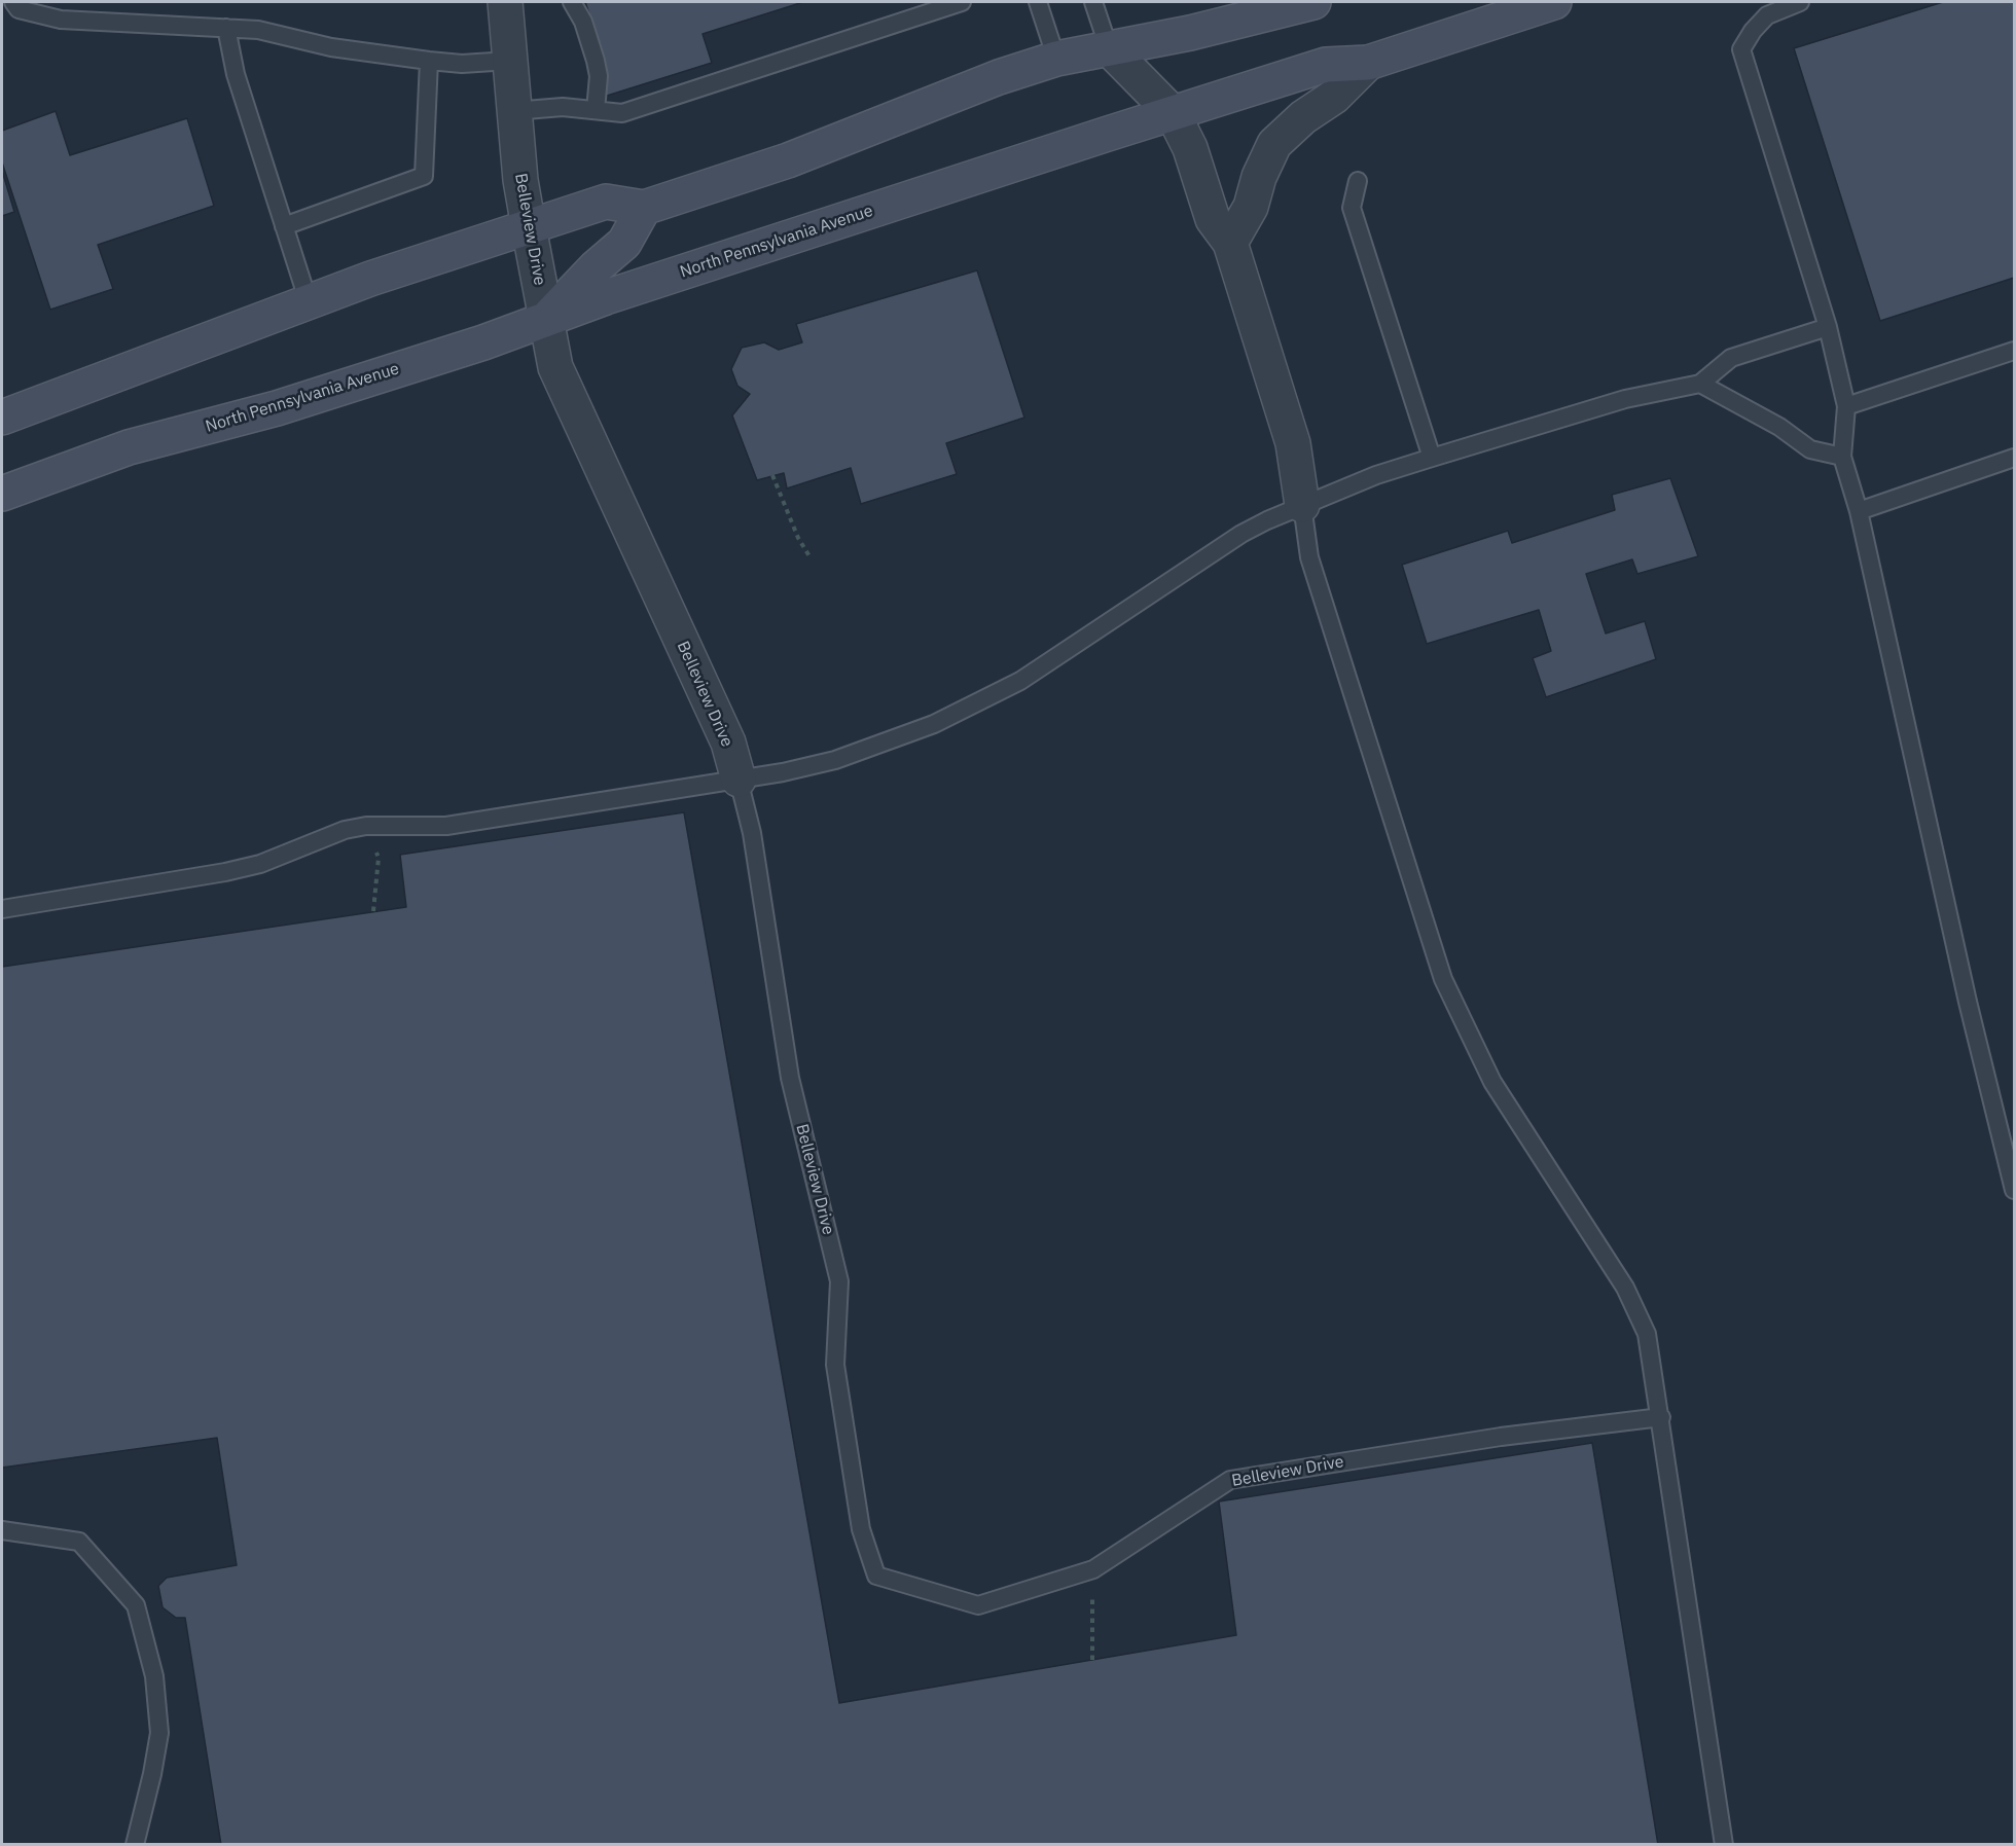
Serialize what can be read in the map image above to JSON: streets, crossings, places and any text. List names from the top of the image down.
{
  "streets": {
    "main road": ["North Pennsylvania Avenue"],
    "street": ["Belleview Drive"]
  },
  "crossings": [
    ["Belleview Drive", "North Pennsylvania Avenue"]
  ]
}
